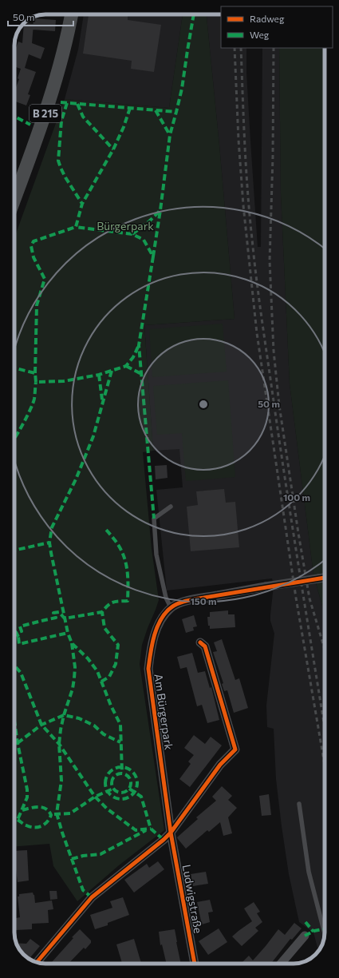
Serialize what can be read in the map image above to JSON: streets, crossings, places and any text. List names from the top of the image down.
{
  "streets": {
    "main road": ["B 215"],
    "street": ["Am Bürgerpark", "Ludwigstraße"]
  },
  "crossings": [
    ["Am Bürgerpark", "Ludwigstraße"]
  ],
  "parks": ["Bürgerpark"],
  "legend": ["Radweg", "Weg"],
  "scale_bar": "50 m",
  "rings": ["50 m", "100 m", "150 m"]
}
